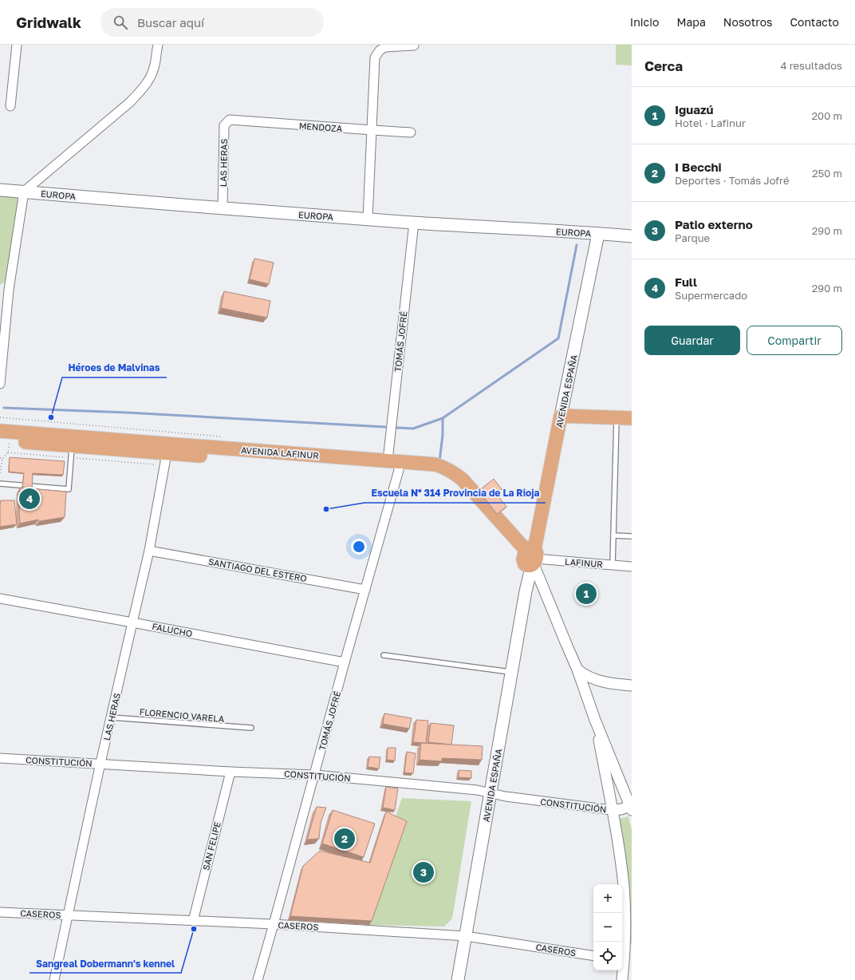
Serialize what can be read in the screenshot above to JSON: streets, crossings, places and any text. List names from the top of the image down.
{
  "streets": {
    "main road": ["EUROPA", "AVENIDA ESPAÑA", "AVENIDA LAFINUR"],
    "street": [
      "MENDOZA",
      "LAS HERAS",
      "TOMÁS JOFRÉ",
      "LAFINUR",
      "SANTIAGO DEL ESTERO",
      "FALUCHO",
      "CONSTITUCIÓN",
      "SAN FELIPE",
      "CASEROS"
    ],
    "lane": ["FLORENCIO VARELA"]
  },
  "crossings": [
    ["MENDOZA", "LAS HERAS"],
    ["LAS HERAS", "EUROPA"],
    ["LAS HERAS", "AVENIDA LAFINUR"],
    ["LAS HERAS", "SANTIAGO DEL ESTERO"],
    ["LAS HERAS", "FALUCHO"],
    ["LAS HERAS", "FLORENCIO VARELA"],
    ["LAS HERAS", "CONSTITUCIÓN"],
    ["LAS HERAS", "CASEROS"],
    ["EUROPA", "TOMÁS JOFRÉ"],
    ["EUROPA", "AVENIDA ESPAÑA"],
    ["TOMÁS JOFRÉ", "AVENIDA LAFINUR"],
    ["TOMÁS JOFRÉ", "SANTIAGO DEL ESTERO"],
    ["TOMÁS JOFRÉ", "FALUCHO"],
    ["TOMÁS JOFRÉ", "CONSTITUCIÓN"],
    ["TOMÁS JOFRÉ", "CASEROS"],
    ["AVENIDA ESPAÑA", "AVENIDA LAFINUR"],
    ["AVENIDA ESPAÑA", "LAFINUR"],
    ["AVENIDA ESPAÑA", "CONSTITUCIÓN"],
    ["AVENIDA ESPAÑA", "CASEROS"],
    ["AVENIDA LAFINUR", "LAFINUR"],
    ["CONSTITUCIÓN", "SAN FELIPE"],
    ["SAN FELIPE", "CASEROS"]
  ],
  "places": ["Héroes de Malvinas", "Escuela Nº 314 Provincia de La Rioja", "Sangreal Dobermann's kennel"],
  "page": {
    "header": "Gridwalk",
    "search": "Buscar aquí",
    "nav": [
      "Inicio",
      "Mapa",
      "Nosotros",
      "Contacto"
    ],
    "heading": ["Cerca", "4 resultados"],
    "list": [
      {
        "mark": "1",
        "name": "Iguazú",
        "note": "Hotel · Lafinur",
        "value": "200 m"
      },
      {
        "mark": "2",
        "name": "I Becchi",
        "note": "Deportes · Tomás Jofré",
        "value": "250 m"
      },
      {
        "mark": "3",
        "name": "Patio externo",
        "note": "Parque",
        "value": "290 m"
      },
      {
        "mark": "4",
        "name": "Full",
        "note": "Supermercado",
        "value": "290 m"
      }
    ],
    "buttons": ["Guardar", "Compartir"],
    "pins": [
      "4",
      "1",
      "2",
      "3"
    ],
    "map_buttons": ["+", "−"]
  }
}
